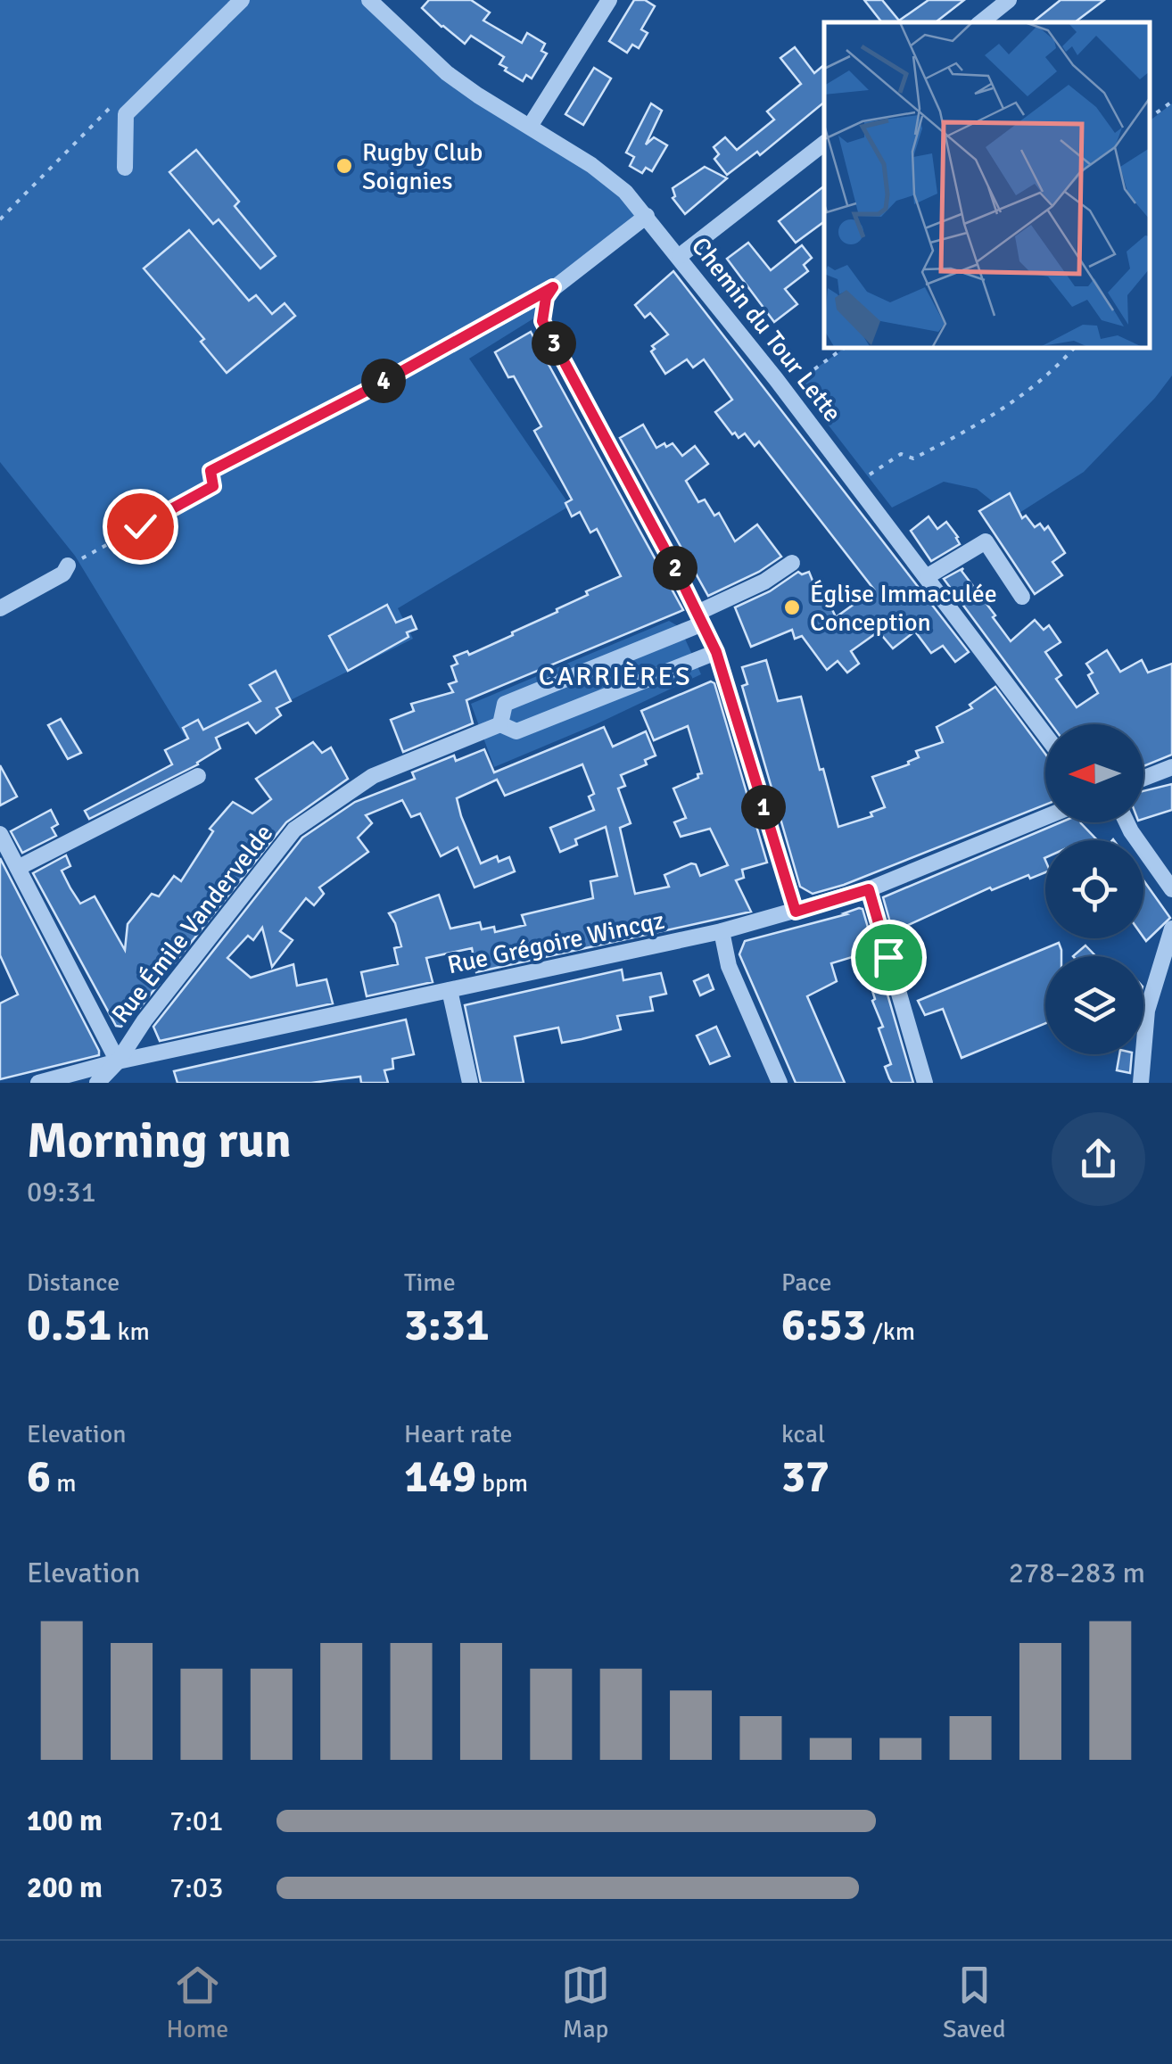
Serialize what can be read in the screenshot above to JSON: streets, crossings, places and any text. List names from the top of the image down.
{
  "streets": {
    "street": ["Chemin du Tour Lette", "Rue Émile Vandervelde", "Rue Grégoire Wincqz"]
  },
  "crossings": [
    ["Rue Émile Vandervelde", "Rue Grégoire Wincqz"]
  ],
  "districts": ["CARRIÈRES"],
  "places": ["Rugby Club Soignies", "Église Immaculée Conception"],
  "north": "left",
  "page": {
    "pins": [
      "3",
      "4",
      "2",
      "1"
    ],
    "heading": ["Morning run", "09:31"],
    "stats": [
      ["Distance", "0.51 km"],
      ["Time", "3:31"],
      ["Pace", "6:53 /km"],
      ["Elevation", "6 m"],
      ["Heart rate", "149 bpm"],
      ["kcal", "37"]
    ],
    "chart": ["Elevation", "278–283 m"],
    "list": [
      {
        "name": "100 m",
        "note": "7:01"
      },
      {
        "name": "200 m",
        "note": "7:03"
      }
    ],
    "tabs": ["Home", "Map", "Saved"]
  }
}
